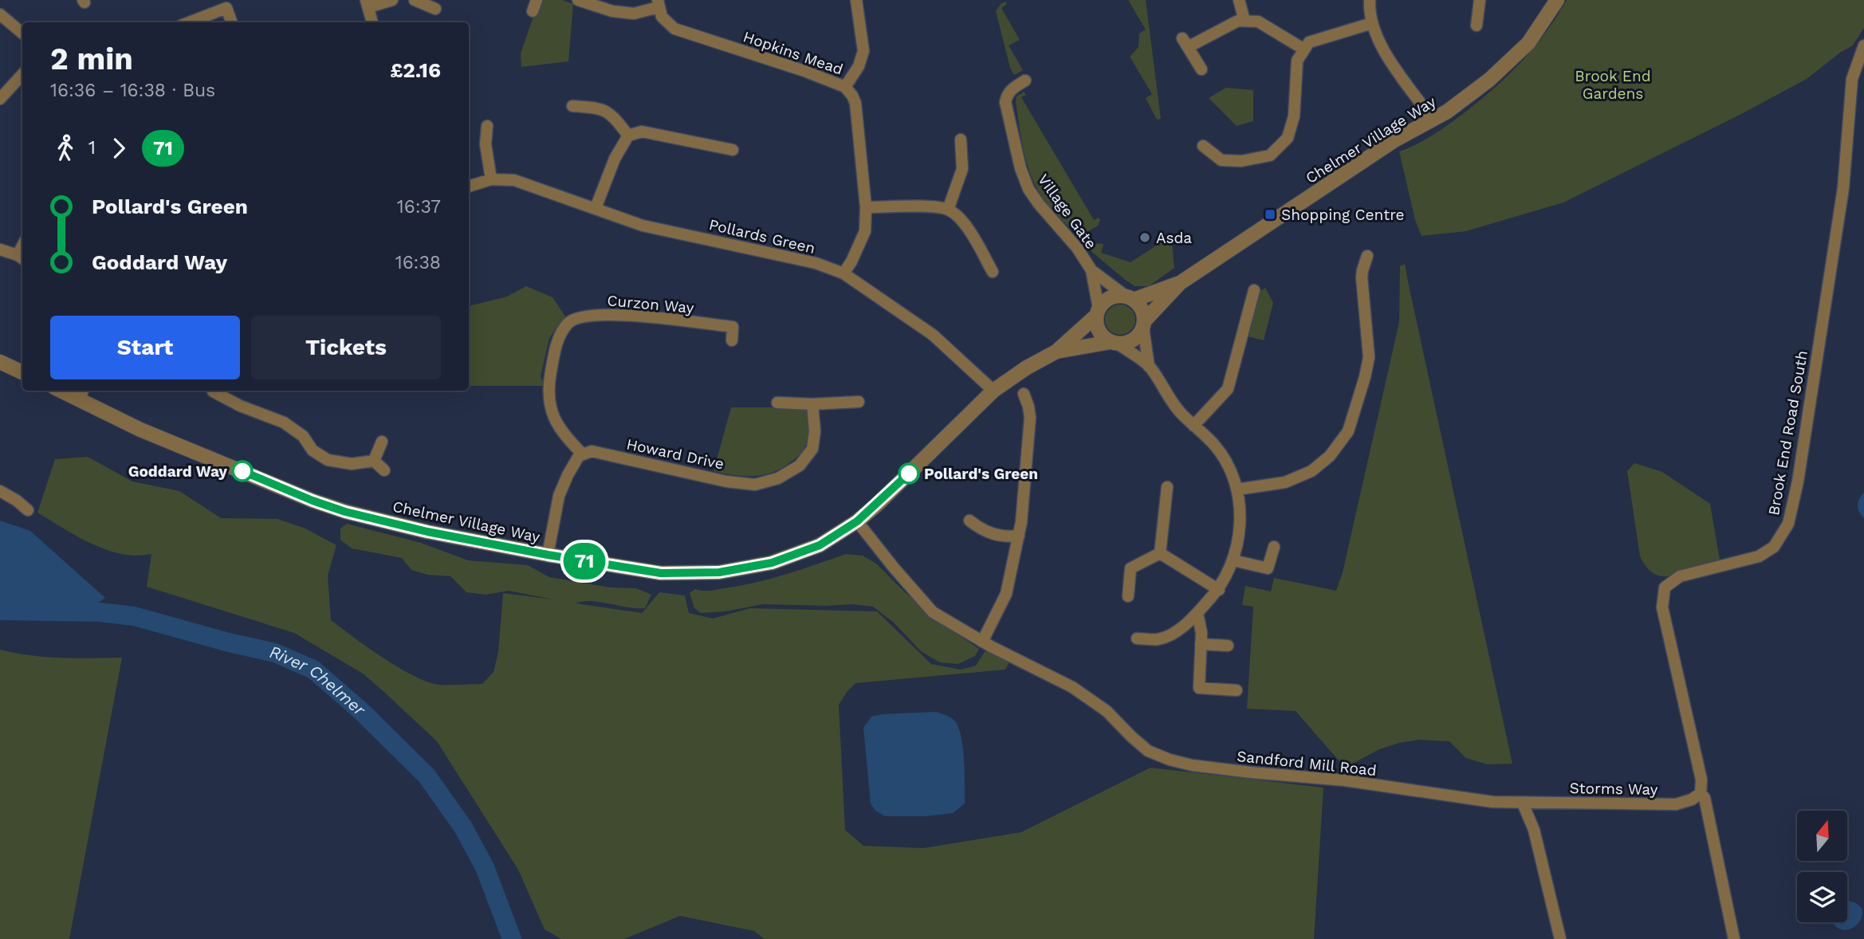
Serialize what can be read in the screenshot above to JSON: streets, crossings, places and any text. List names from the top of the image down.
{
  "streets": {
    "street": [
      "Hopkins Mead",
      "Chelmer Village Way",
      "Village Gate",
      "Pollards Green",
      "Curzon Way",
      "Brook End Road South",
      "Howard Drive",
      "Sandford Mill Road",
      "Storms Way"
    ]
  },
  "crossings": [
    ["Hopkins Mead", "Pollards Green"],
    ["Chelmer Village Way", "Village Gate"],
    ["Chelmer Village Way", "Pollards Green"],
    ["Chelmer Village Way", "Sandford Mill Road"],
    ["Curzon Way", "Howard Drive"],
    ["Brook End Road South", "Storms Way"],
    ["Sandford Mill Road", "Storms Way"]
  ],
  "water": ["River Chelmer"],
  "parks": ["Brook End Gardens"],
  "places": {
    "transit": ["Shopping Centre"],
    "other": ["Asda", "Goddard Way", "Pollard's Green"]
  },
  "lines": ["bus line 71"],
  "north": "top",
  "page": {
    "on_map": "71",
    "heading": ["2 min", "16:36 – 16:38 · Bus", "£2.16"],
    "legs": ["1", "71"],
    "list": [
      {
        "name": "Pollard's Green",
        "value": "16:37"
      },
      {
        "name": "Goddard Way",
        "value": "16:38"
      }
    ],
    "buttons": ["Start", "Tickets"]
  }
}
